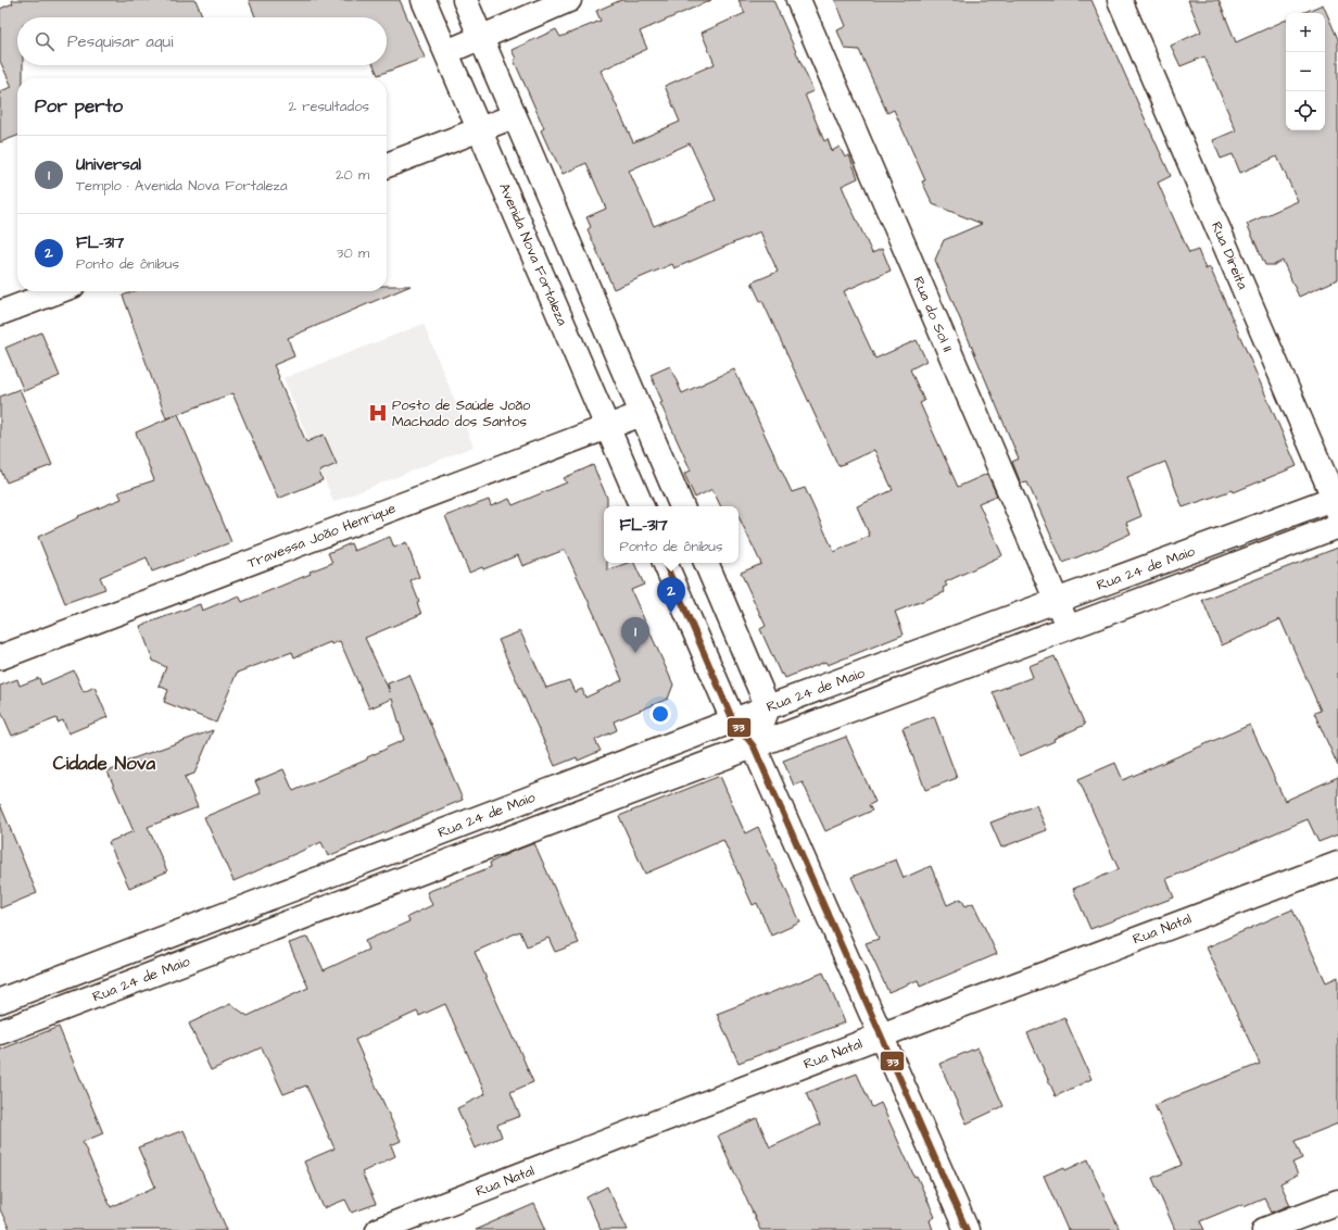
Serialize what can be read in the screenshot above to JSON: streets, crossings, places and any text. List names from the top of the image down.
{
  "streets": {
    "street": [
      "Avenida Nova Fortaleza",
      "Rua Direita",
      "Rua do Sol II",
      "Travessa João Henrique",
      "Rua 24 de Maio",
      "Rua Natal"
    ]
  },
  "crossings": [
    ["Avenida Nova Fortaleza", "Travessa João Henrique"],
    ["Rua Direita", "Rua 24 de Maio"],
    ["Rua do Sol II", "Rua 24 de Maio"]
  ],
  "districts": ["Cidade Nova"],
  "places": {
    "hospital": ["Posto de Saúde João Machado dos Santos"]
  },
  "lines": ["transit line 33"],
  "page": {
    "map_buttons": ["+", "−"],
    "search": "Pesquisar aqui",
    "heading": ["Por perto", "2 resultados"],
    "list": [
      {
        "mark": "1",
        "name": "Universal",
        "note": "Templo · Avenida Nova Fortaleza",
        "value": "20 m"
      },
      {
        "mark": "2",
        "name": "FL-317",
        "note": "Ponto de ônibus",
        "value": "30 m"
      }
    ],
    "popup": ["FL-317", "Ponto de ônibus"],
    "pins": ["2", "1"]
  }
}
